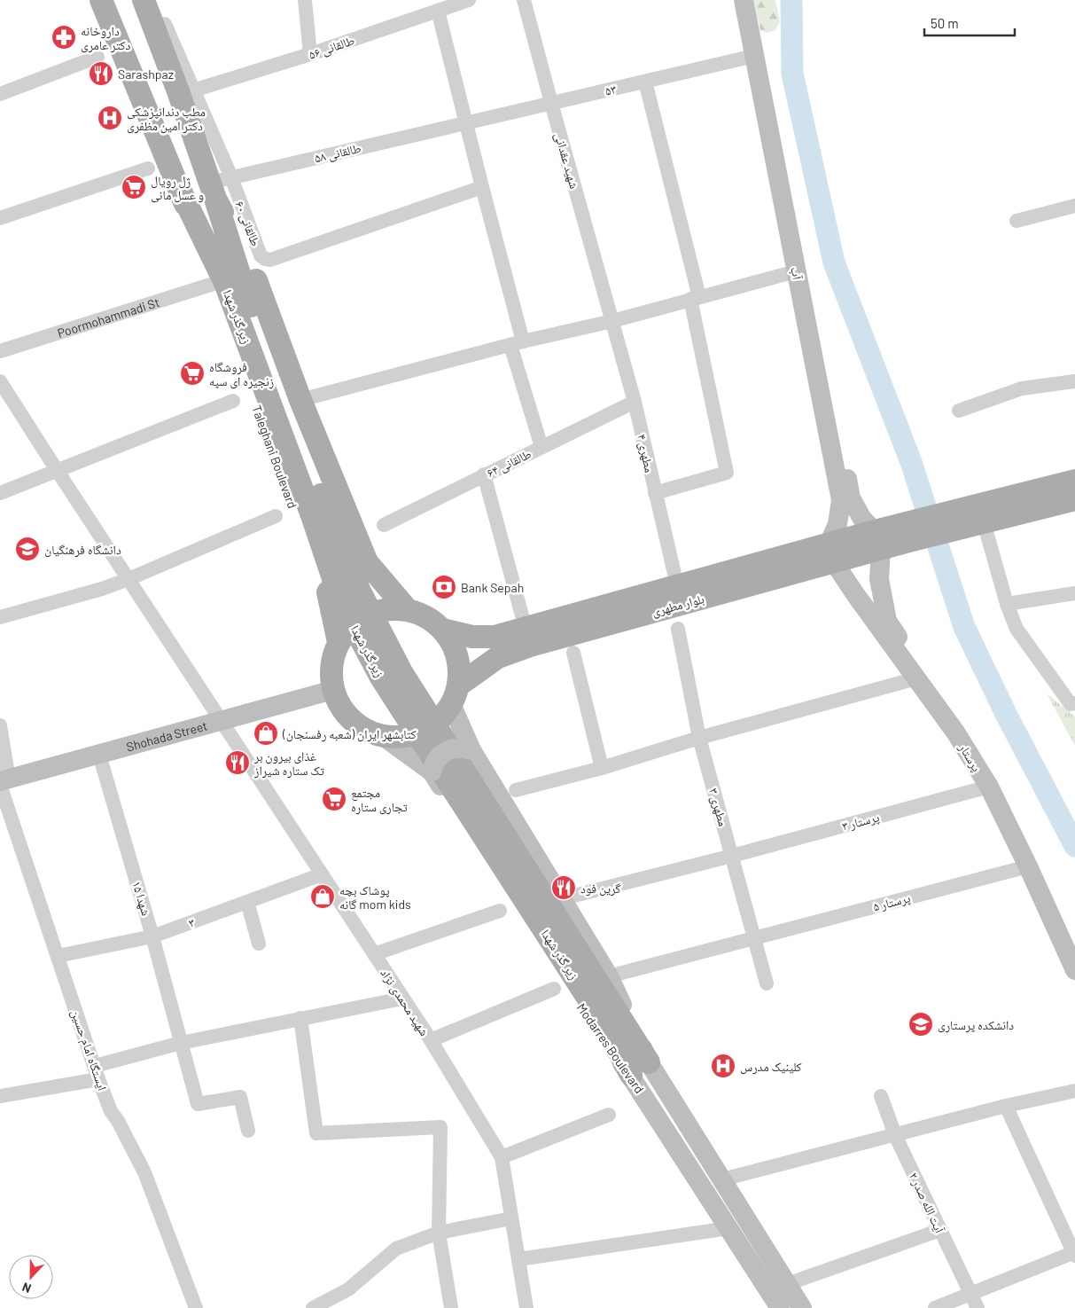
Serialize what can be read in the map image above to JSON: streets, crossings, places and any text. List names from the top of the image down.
{
  "streets": {
    "main road": ["زیر گذر شهدا", "Taleghani Boulevard", "بلوار مطهری"],
    "street": [
      "طالقانی ۵۶",
      "۵۳",
      "طالقانی ۵۸",
      "شهید عقدانی",
      "طالقانی ۶۰",
      "آب",
      "Poormohammadi St",
      "مطهری ۴",
      "طالقانی ۶۴",
      "Shohada Street",
      "پرستار",
      "مطهری ۳",
      "پرستار ۳",
      "شهدا ۱۵",
      "پرستار ۵",
      "۳",
      "شهید محمدی نژاد",
      "Modarres Boulevard",
      "ایستگاه امام حسین",
      "آیت الله صدر ۲"
    ]
  },
  "crossings": [
    ["طالقانی ۵۶", "طالقانی ۶۰"],
    ["۵۳", "طالقانی ۵۸"],
    ["۵۳", "شهید عقدانی"],
    ["۵۳", "آب"],
    ["طالقانی ۵۸", "طالقانی ۶۰"],
    ["طالقانی ۵۸", "زیر گذر شهدا"],
    ["شهید عقدانی", "مطهری ۴"],
    ["طالقانی ۶۰", "زیر گذر شهدا"],
    ["آب", "بلوار مطهری"],
    ["آب", "پرستار"],
    ["Poormohammadi St", "Taleghani Boulevard"],
    ["زیر گذر شهدا", "Taleghani Boulevard"],
    ["زیر گذر شهدا", "Modarres Boulevard"],
    ["مطهری ۴", "طالقانی ۶۴"],
    ["مطهری ۴", "بلوار مطهری"],
    ["Taleghani Boulevard", "بلوار مطهری"],
    ["Taleghani Boulevard", "Shohada Street"],
    ["Taleghani Boulevard", "Modarres Boulevard"],
    ["بلوار مطهری", "Shohada Street"],
    ["بلوار مطهری", "پرستار"],
    ["بلوار مطهری", "Modarres Boulevard"],
    ["Shohada Street", "شهدا ۱۵"],
    ["Shohada Street", "شهید محمدی نژاد"],
    ["Shohada Street", "Modarres Boulevard"],
    ["Shohada Street", "ایستگاه امام حسین"],
    ["پرستار", "پرستار ۳"],
    ["پرستار", "پرستار ۵"],
    ["مطهری ۳", "پرستار ۳"],
    ["مطهری ۳", "پرستار ۵"],
    ["شهدا ۱۵", "۳"],
    ["۳", "شهید محمدی نژاد"],
    ["۳", "ایستگاه امام حسین"]
  ],
  "places": {
    "pharmacy": ["داروخانه دکتر عامری"],
    "restaurant": ["Sarashpaz", "غذای بیرون بر تک ستاره شیراز", "گرین فود"],
    "hospital": ["مطب دندانپزشکی دکتر امین مظفری", "کلینیک مدرس"],
    "supermarket": ["ژل رویال و عسل مانی", "فروشگاه زنجیره ای سپه", "مجتمع تجاری ستاره"],
    "school or university": ["دانشگاه فرهنگیان", "دانشکده پرستاری"],
    "bank": ["Bank Sepah"],
    "shop": ["کتابشهر ایران (شعبه رفسنجان)", "پوشاک بچه گانه mom kids"]
  },
  "scale_bar": "50 m",
  "north": "bottom"
}
